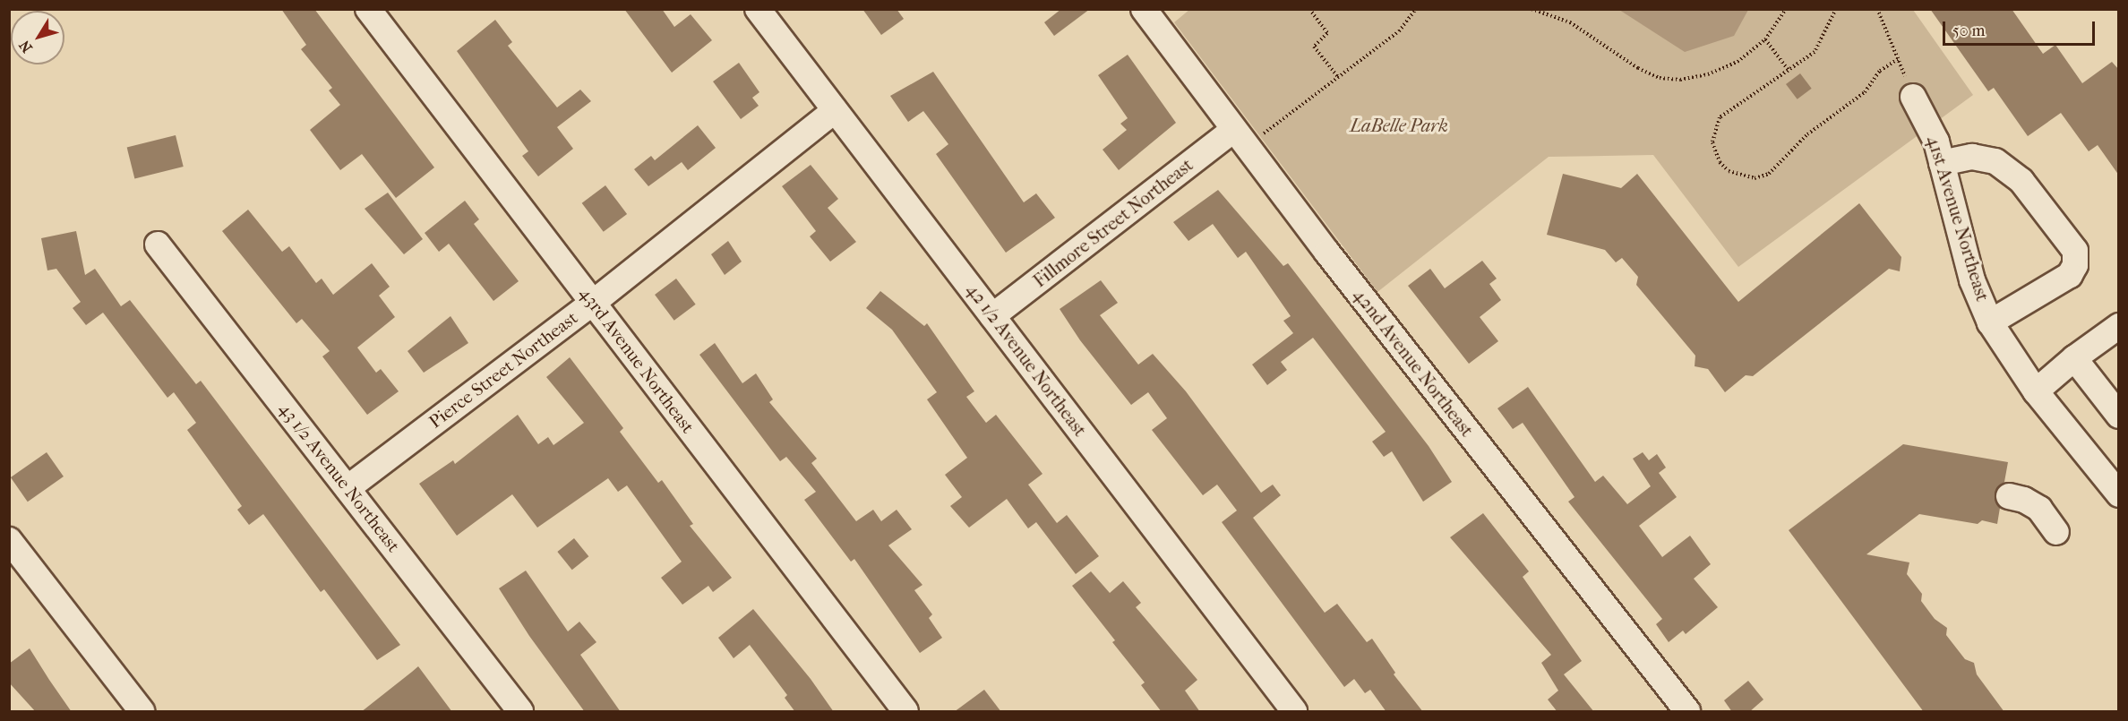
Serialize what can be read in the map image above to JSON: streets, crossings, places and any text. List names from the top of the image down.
{
  "streets": {
    "street": [
      "41st Avenue Northeast",
      "Fillmore Street Northeast",
      "43rd Avenue Northeast",
      "42 1/2 Avenue Northeast",
      "42nd Avenue Northeast",
      "Pierce Street Northeast",
      "43 1/2 Avenue Northeast"
    ]
  },
  "crossings": [
    ["Fillmore Street Northeast", "42 1/2 Avenue Northeast"],
    ["Fillmore Street Northeast", "42nd Avenue Northeast"],
    ["43rd Avenue Northeast", "Pierce Street Northeast"],
    ["42 1/2 Avenue Northeast", "Pierce Street Northeast"],
    ["Pierce Street Northeast", "43 1/2 Avenue Northeast"]
  ],
  "parks": ["LaBelle Park"],
  "scale_bar": "50 m",
  "north": "bottom left"
}
